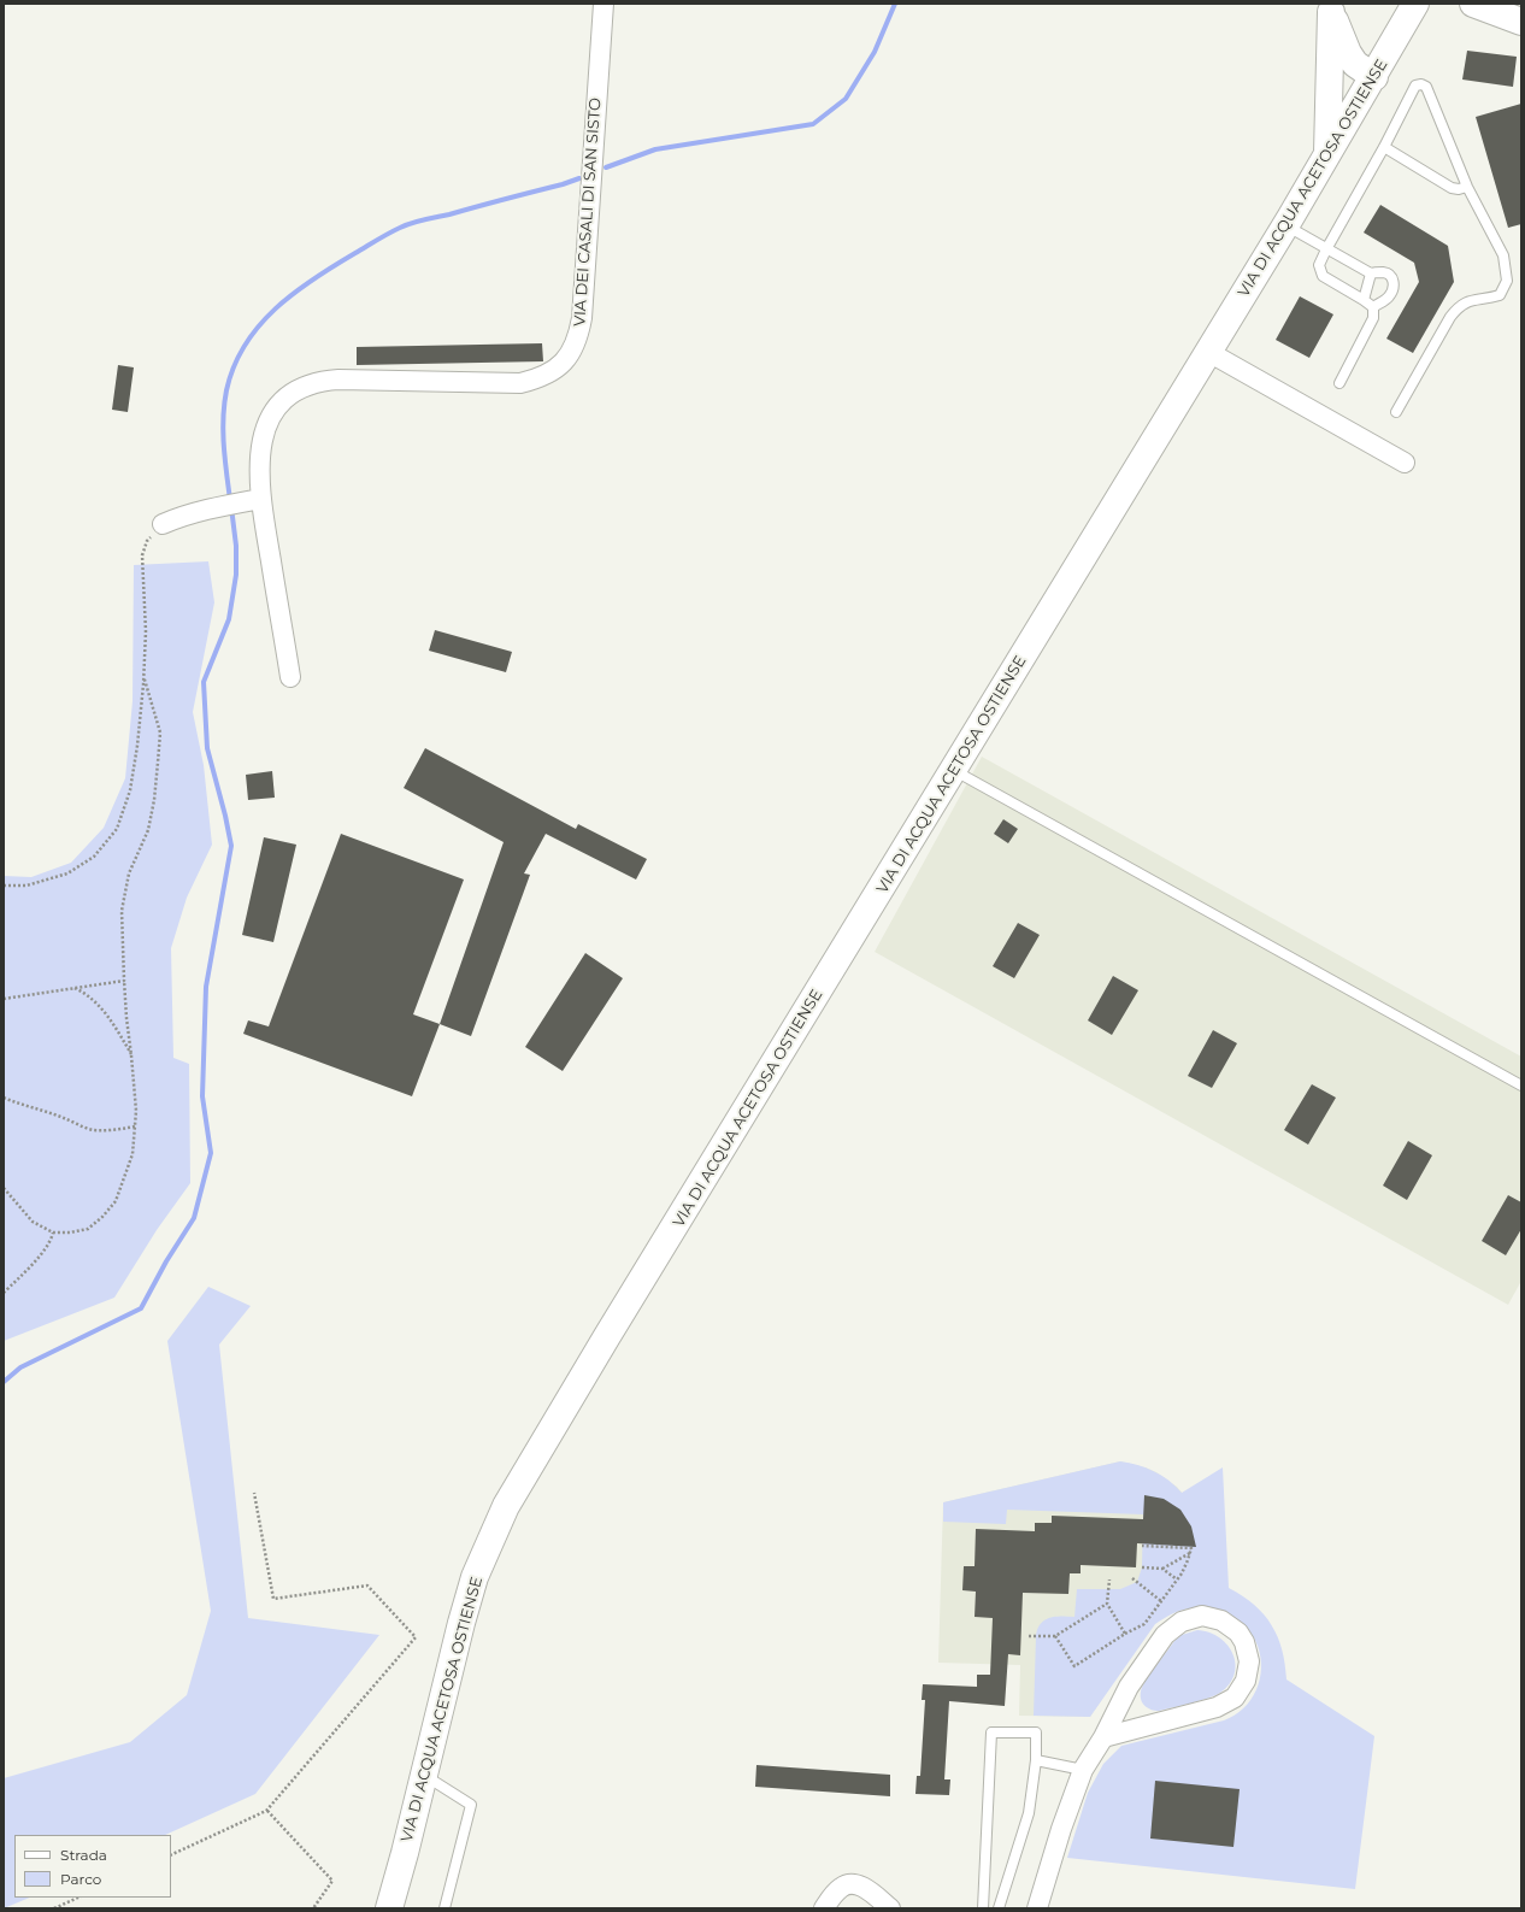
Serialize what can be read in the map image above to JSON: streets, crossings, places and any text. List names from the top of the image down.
{
  "streets": {
    "street": ["VIA DI ACQUA ACETOSA OSTIENSE", "VIA DEI CASALI DI SAN SISTO"]
  },
  "legend": ["Strada", "Parco"]
}
